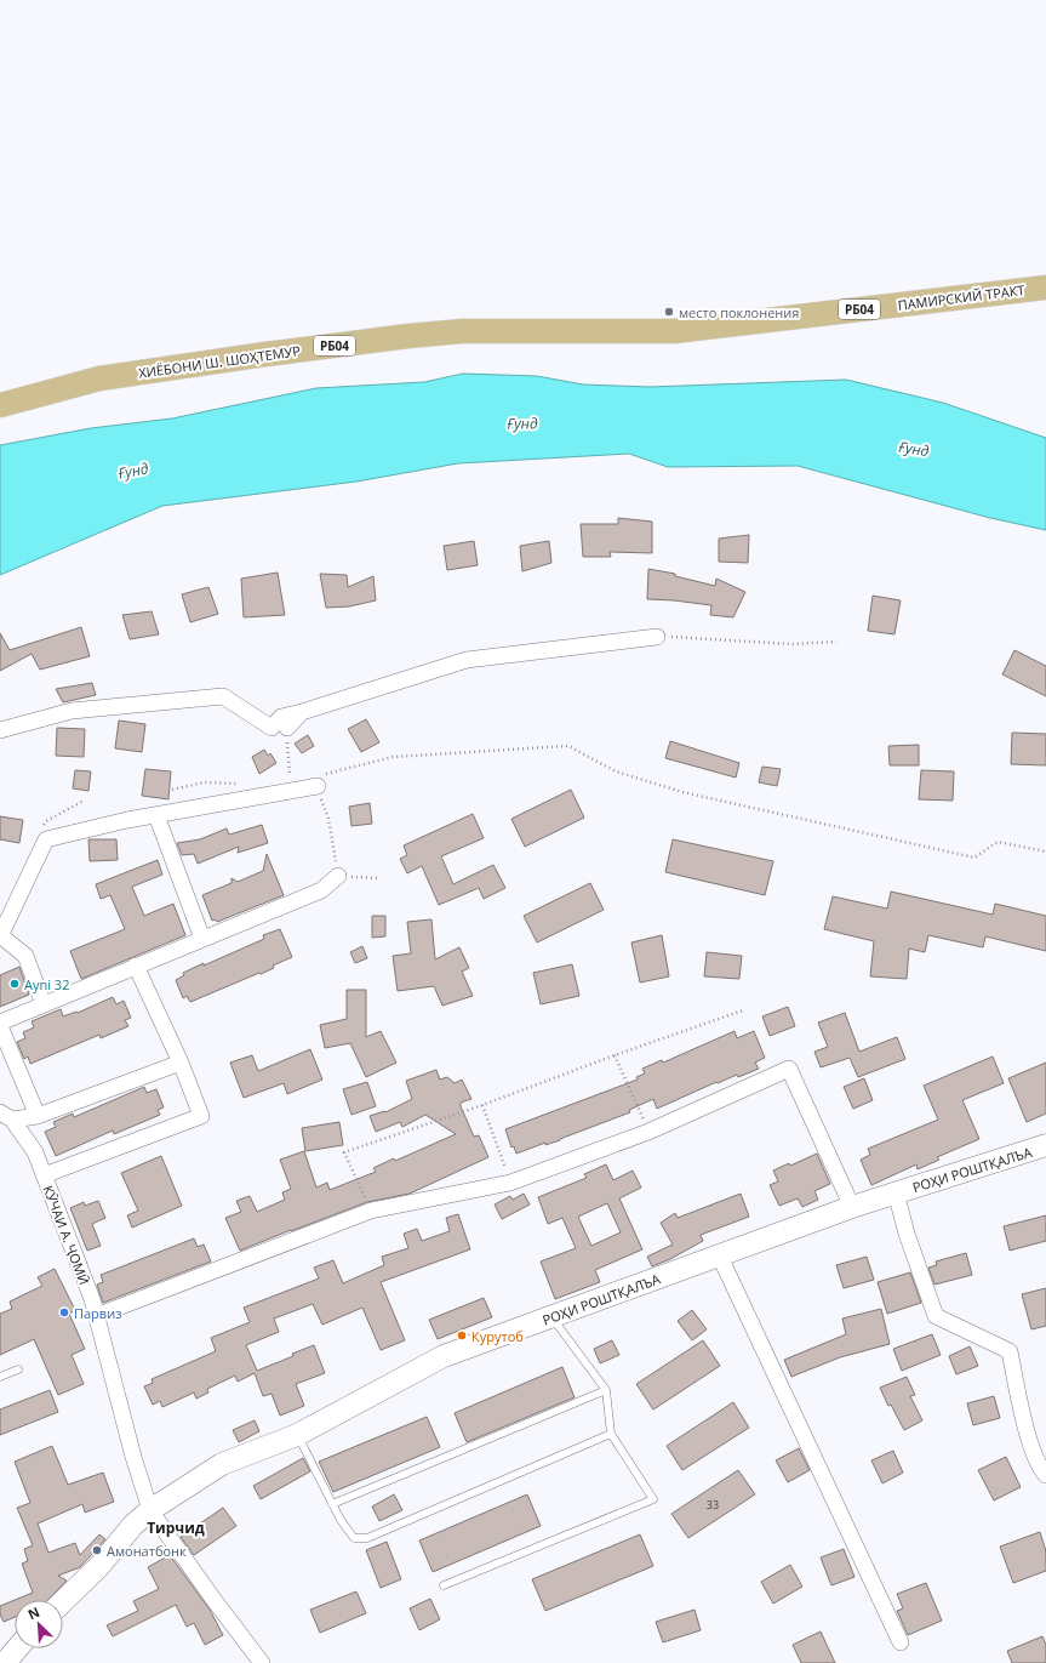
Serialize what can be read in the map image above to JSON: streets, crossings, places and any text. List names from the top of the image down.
{
  "streets": {
    "main road": [
      "ПАМИРСКИЙ ТРАКТ",
      "РБ04",
      "ХИЁБОНИ Ш. ШОҲТЕМУР",
      "РОҲИ РОШТҚАЛЪА"
    ],
    "street": ["КӮЧАИ А. ҶОМӢ"]
  },
  "crossings": [
    ["ПАМИРСКИЙ ТРАКТ", "ХИЁБОНИ Ш. ШОҲТЕМУР"],
    ["РОҲИ РОШТҚАЛЪА", "КӮЧАИ А. ҶОМӢ"]
  ],
  "districts": ["Тирчид"],
  "water": ["Ғунд"],
  "places": [
    "место поклонения",
    "Ayni 32",
    "Парвиз",
    "Курутоб",
    "Амонатбонк"
  ],
  "house_numbers": ["33"],
  "north": "top left"
}
